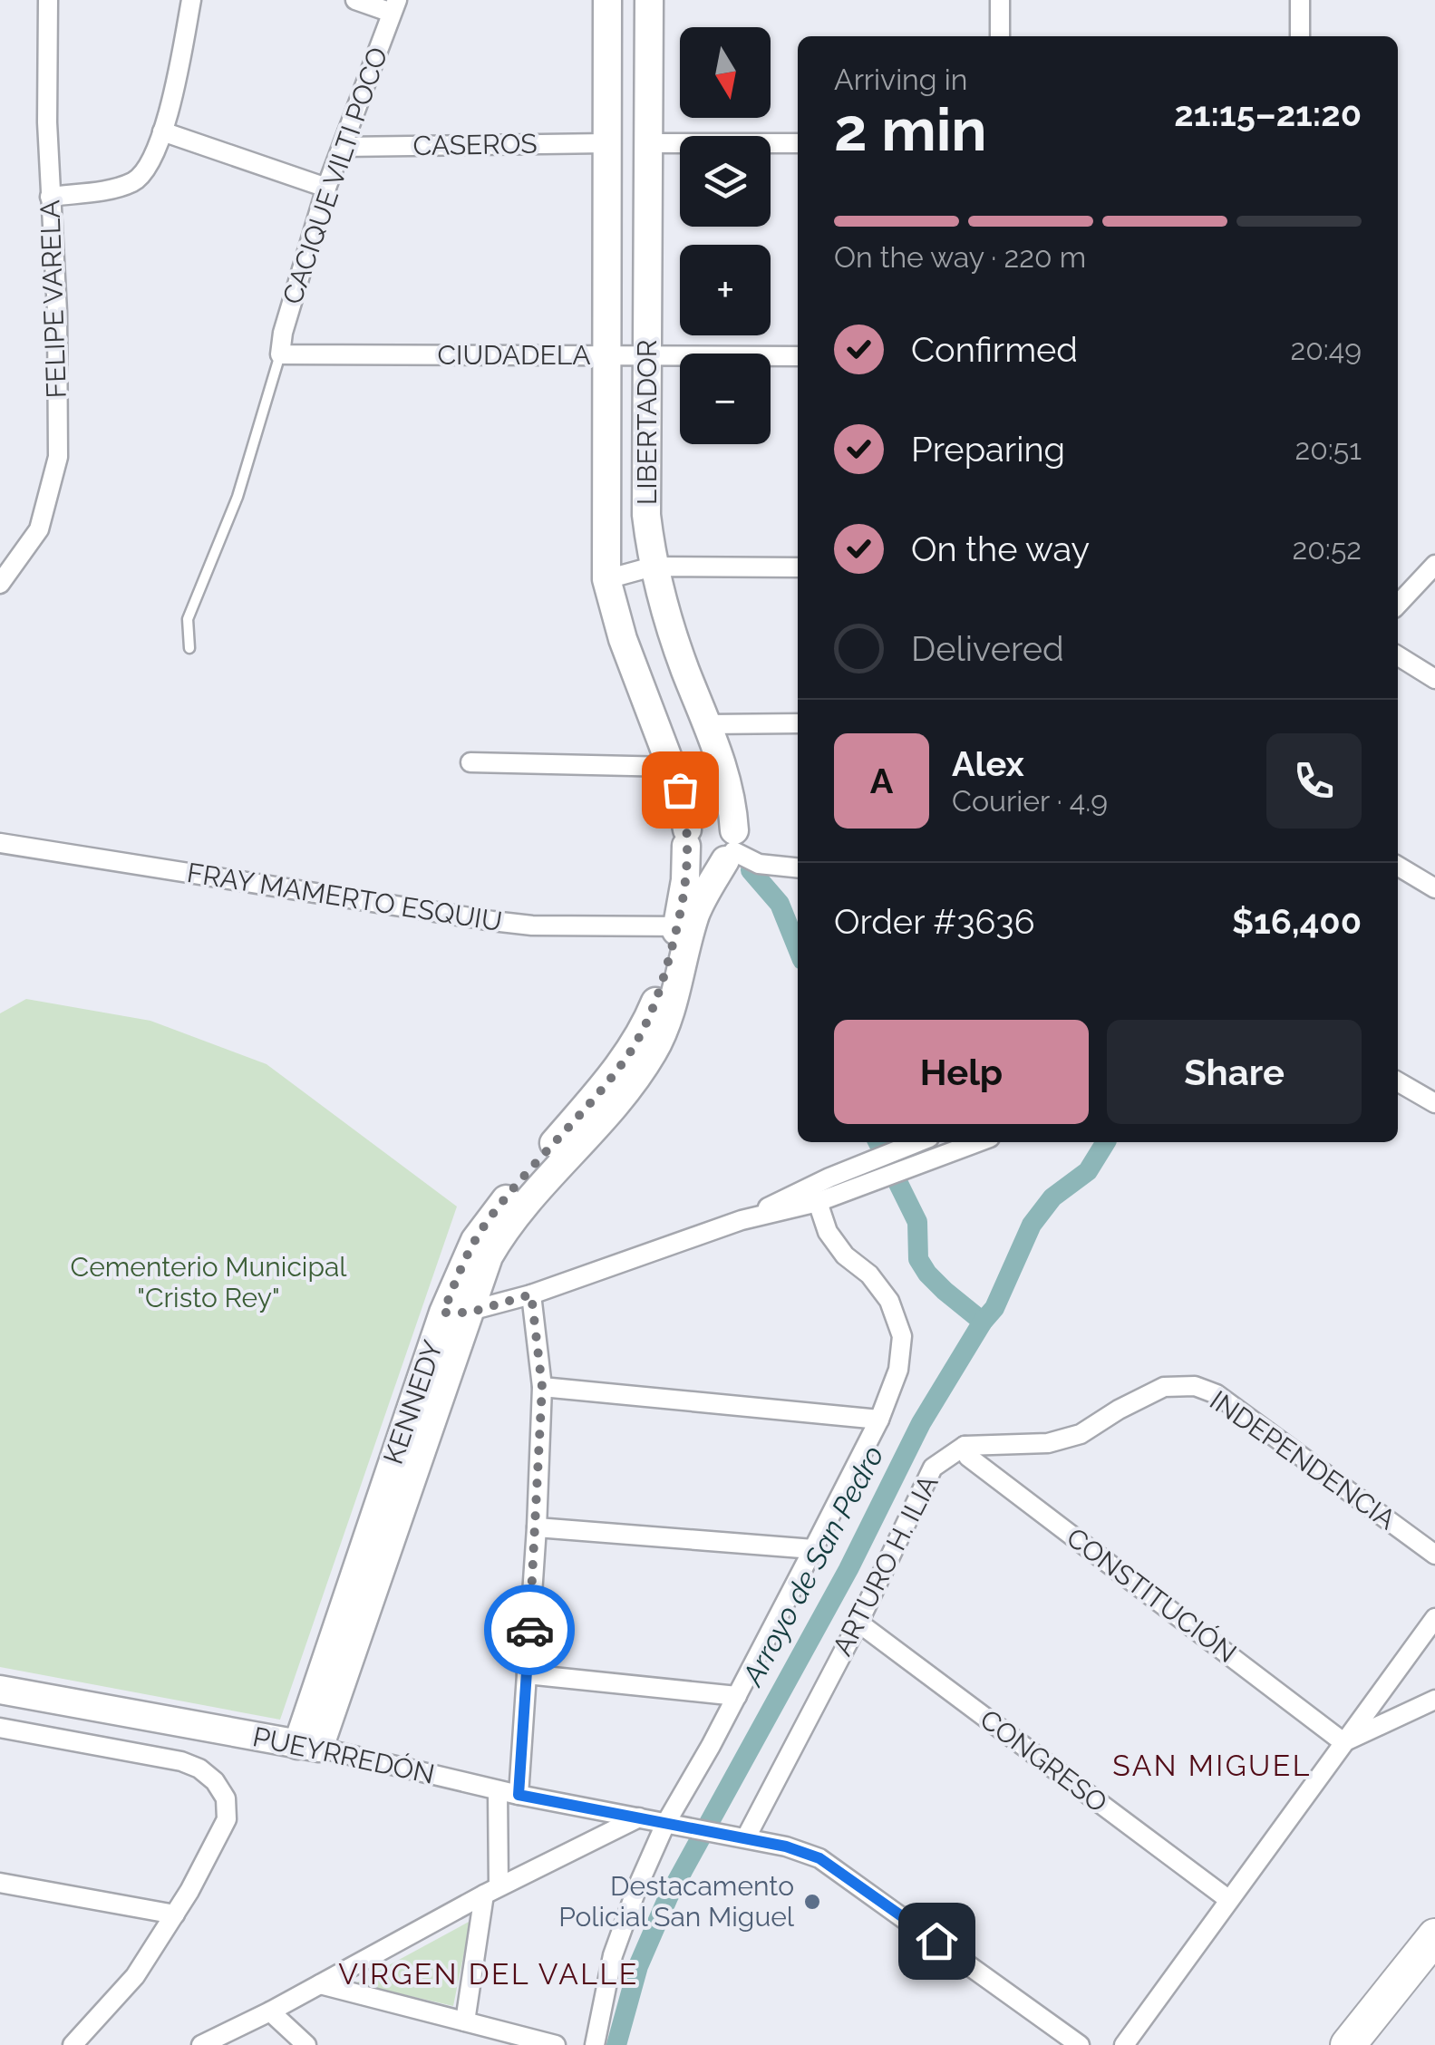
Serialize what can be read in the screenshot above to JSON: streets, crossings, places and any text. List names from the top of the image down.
{
  "streets": {
    "street": [
      "CASEROS",
      "CACIQUE VILTI POCO",
      "FELIPE VARELA",
      "CIUDADELA",
      "LIBERTADOR",
      "FRAY MAMERTO ESQUIU",
      "KENNEDY",
      "INDEPENDENCIA",
      "ARTURO H. ILIA",
      "CONSTITUCIÓN",
      "PUEYRREDÓN",
      "CONGRESO"
    ]
  },
  "crossings": [
    ["CASEROS", "CACIQUE VILTI POCO"],
    ["CASEROS", "LIBERTADOR"],
    ["CACIQUE VILTI POCO", "CIUDADELA"],
    ["CIUDADELA", "LIBERTADOR"],
    ["LIBERTADOR", "KENNEDY"],
    ["FRAY MAMERTO ESQUIU", "KENNEDY"],
    ["KENNEDY", "PUEYRREDÓN"],
    ["INDEPENDENCIA", "ARTURO H. ILIA"],
    ["INDEPENDENCIA", "CONSTITUCIÓN"],
    ["ARTURO H. ILIA", "CONSTITUCIÓN"],
    ["ARTURO H. ILIA", "PUEYRREDÓN"],
    ["ARTURO H. ILIA", "CONGRESO"]
  ],
  "districts": ["SAN MIGUEL", "VIRGEN DEL VALLE"],
  "water": ["Arroyo de San Pedro"],
  "parks": ["Cementerio Municipal \"Cristo Rey\""],
  "places": ["Destacamento Policial San Miguel"],
  "north": "bottom",
  "page": {
    "map_buttons": ["+", "−"],
    "heading": ["2 min", "Arriving in", "21:15–21:20"],
    "panel": [
      "Alex",
      "Courier · 4.9",
      "Order #3636",
      "$16,400"
    ],
    "bar": "On the way · 220 m",
    "list": [
      ["Confirmed", "20:49"],
      ["Preparing", "20:51"],
      ["On the way", "20:52"],
      "Delivered"
    ],
    "round": "A",
    "buttons": ["Help", "Share"]
  }
}
